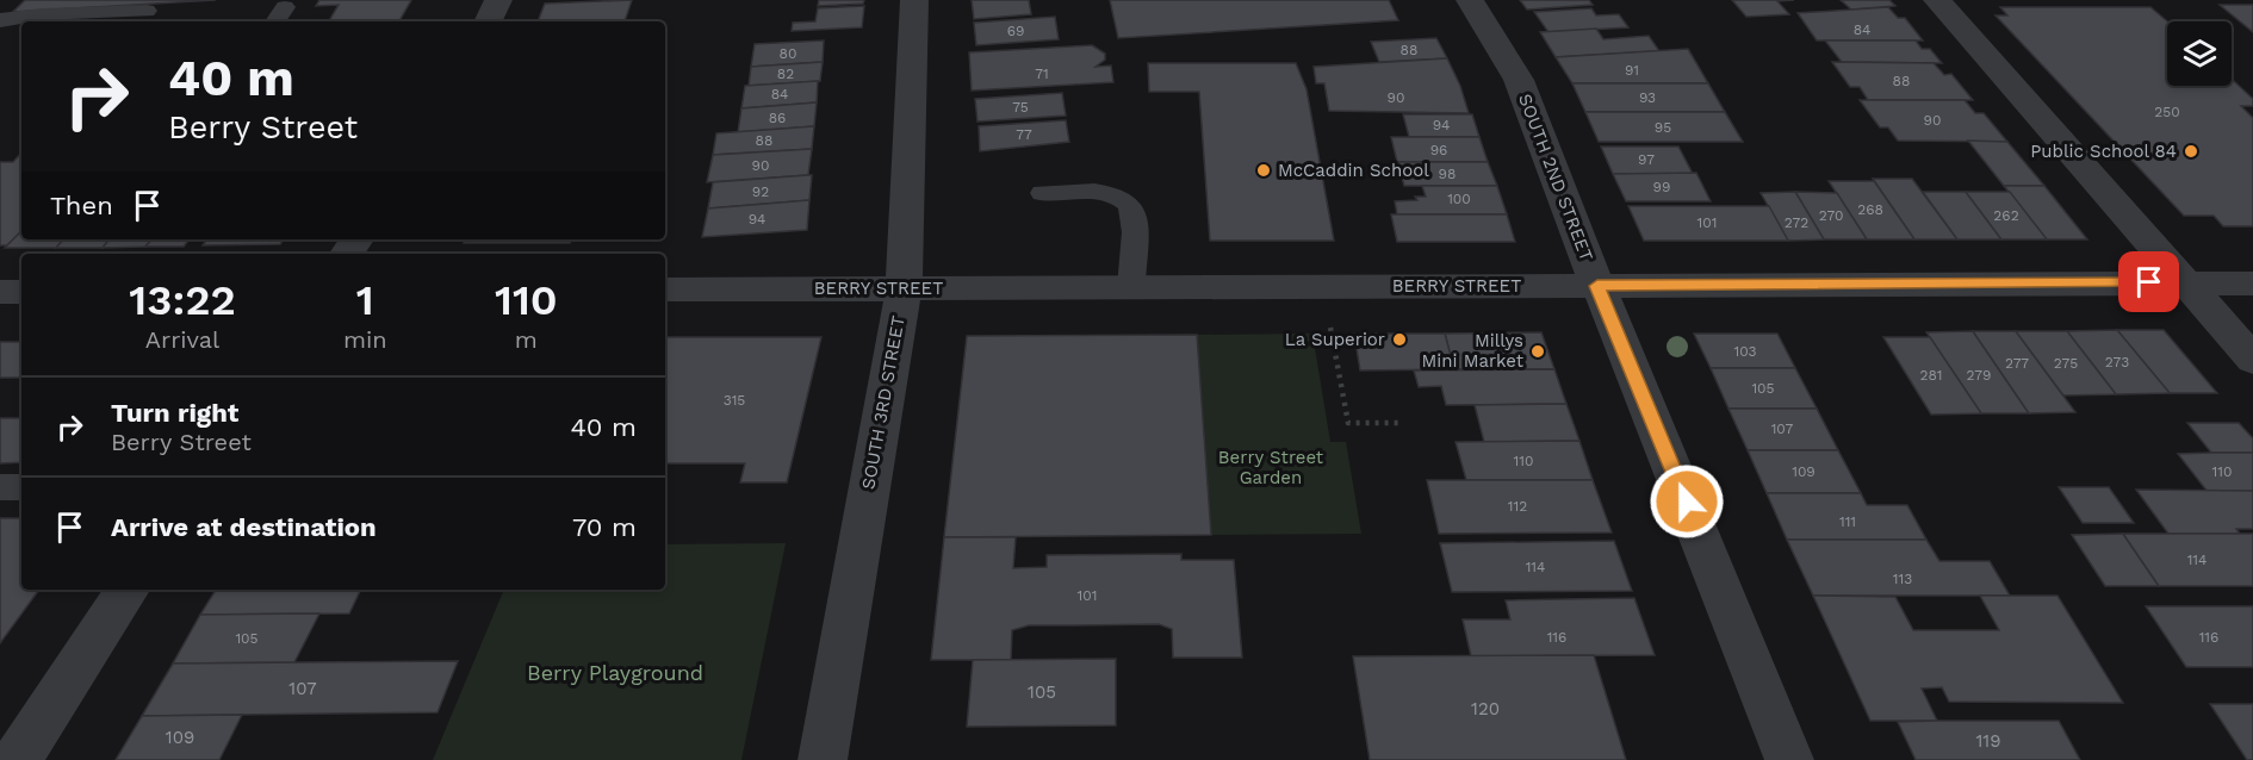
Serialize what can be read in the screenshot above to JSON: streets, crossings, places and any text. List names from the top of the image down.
{
  "streets": {
    "street": ["SOUTH 2ND STREET", "BERRY STREET", "SOUTH 3RD STREET"]
  },
  "crossings": [
    ["SOUTH 2ND STREET", "BERRY STREET"],
    ["BERRY STREET", "SOUTH 3RD STREET"]
  ],
  "parks": ["Berry Street Garden", "Berry Playground"],
  "places": [
    "Public School 84",
    "McCaddin School",
    "La Superior",
    "Millys Mini Market"
  ],
  "house_numbers": [
    "84",
    "69",
    "88",
    "80",
    "91",
    "82",
    "71",
    "88",
    "84",
    "90",
    "93",
    "75",
    "250",
    "86",
    "90",
    "94",
    "95",
    "77",
    "88",
    "96",
    "97",
    "90",
    "98",
    "99",
    "92",
    "100",
    "268",
    "270",
    "262",
    "94",
    "101",
    "272",
    "103",
    "273",
    "277",
    "275",
    "281",
    "279",
    "105",
    "315",
    "107",
    "110",
    "109",
    "110",
    "112",
    "111",
    "114",
    "114",
    "113",
    "101",
    "116",
    "116",
    "105",
    "107",
    "105",
    "120",
    "109",
    "119"
  ],
  "page": {
    "turn": ["40 m", "Berry Street"],
    "then": "Then",
    "eta": [
      "13:22",
      "Arrival",
      "1",
      "min",
      "110",
      "m"
    ],
    "list": [
      {
        "name": "Turn right",
        "note": "Berry Street",
        "value": "40 m"
      },
      {
        "name": "Arrive at destination",
        "value": "70 m"
      }
    ]
  }
}
